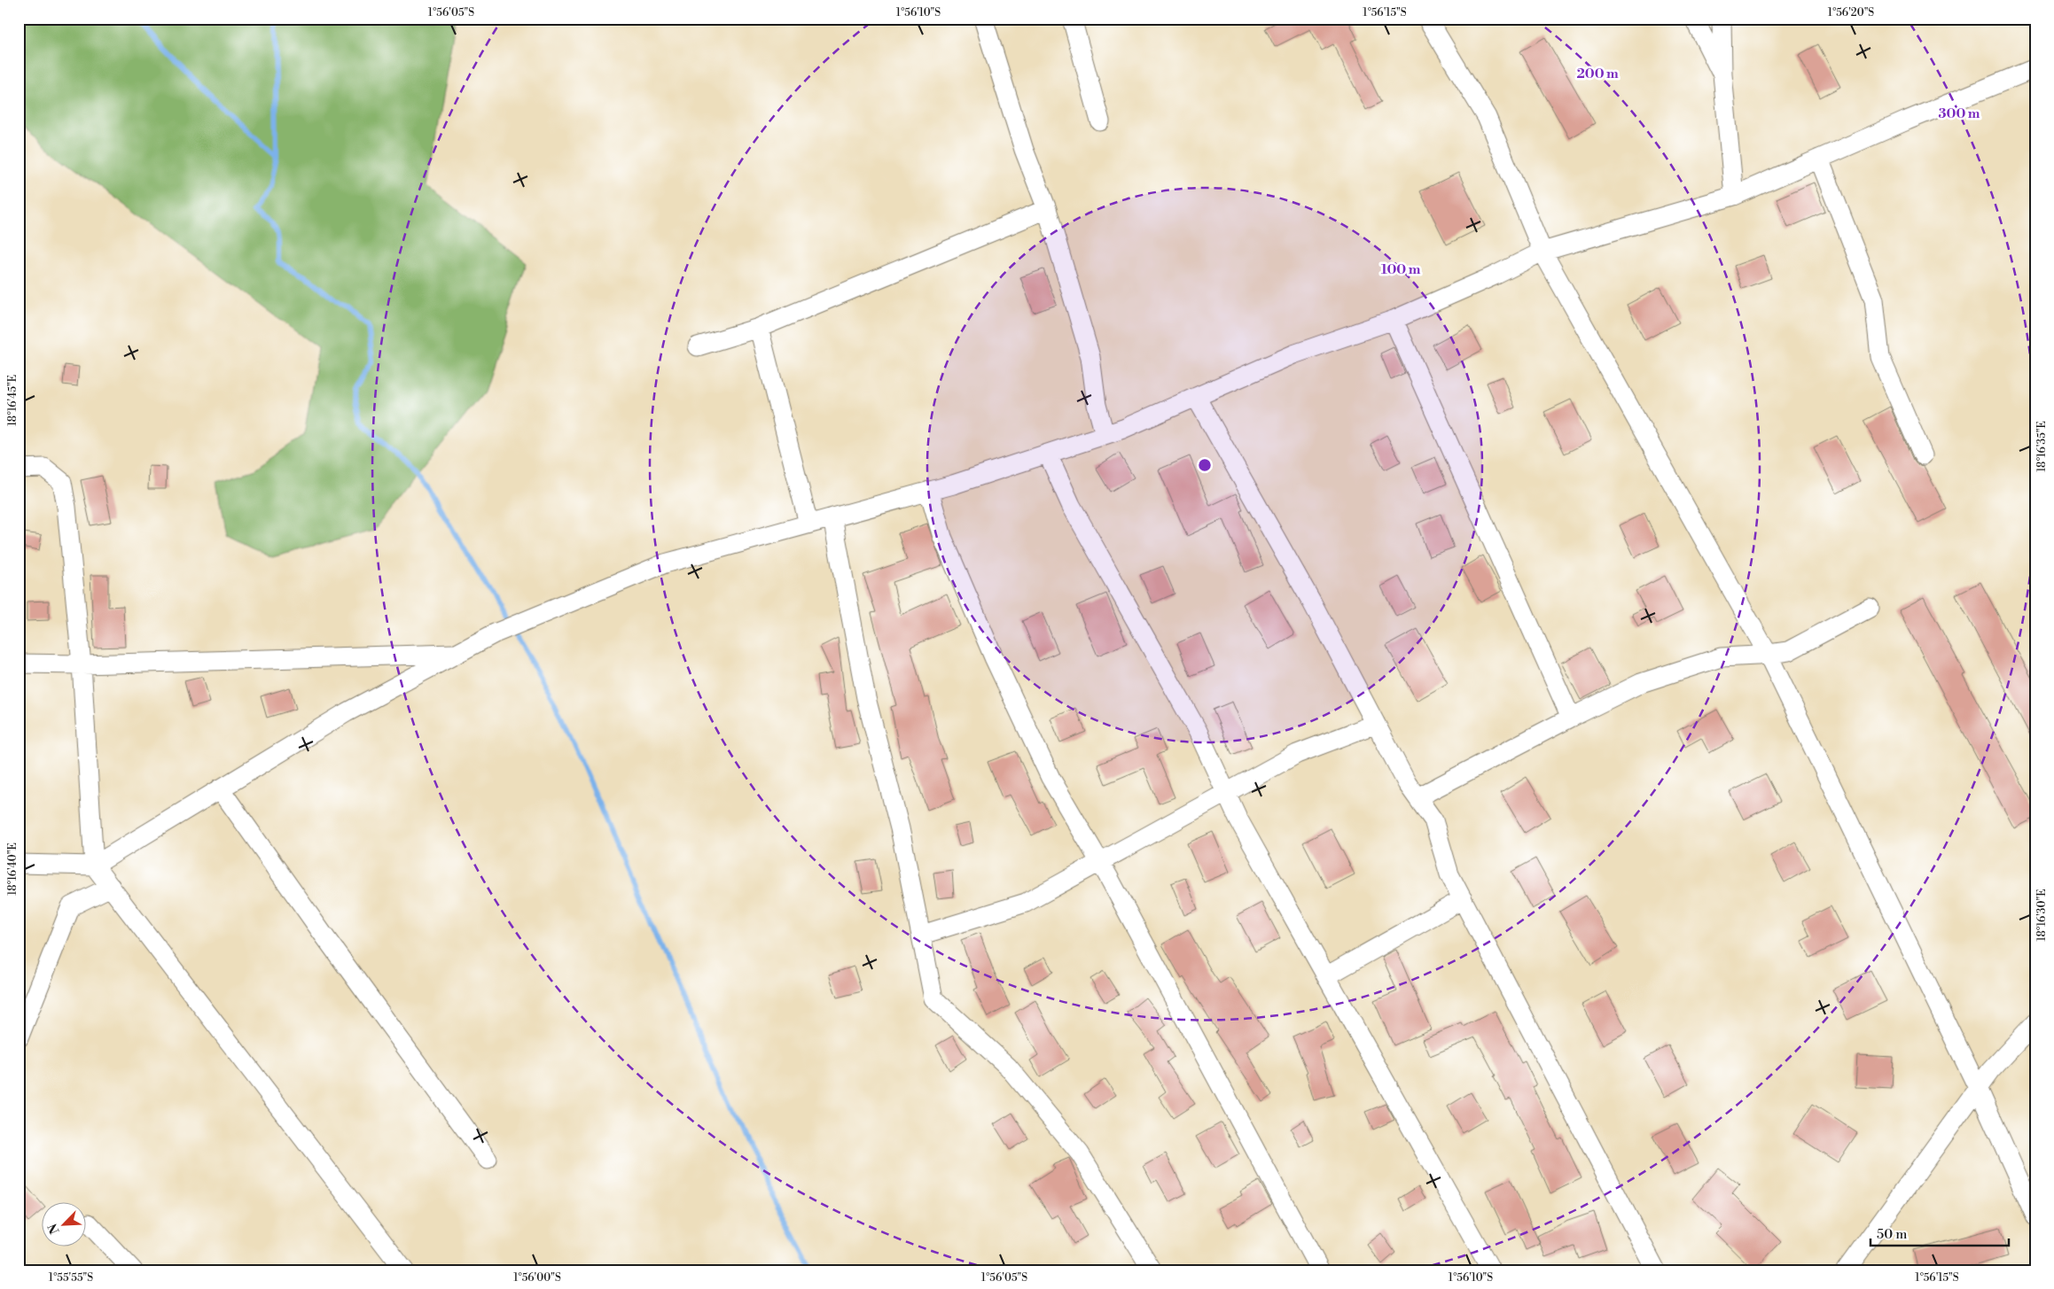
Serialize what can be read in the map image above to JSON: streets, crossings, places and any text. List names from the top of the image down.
{
  "scale_bar": "50 m",
  "north": "bottom left",
  "coordinates": [
    "1°56'05\"S",
    "1°56'10\"S",
    "1°56'15\"S",
    "1°56'20\"S",
    "18°16'45\"E",
    "18°16'35\"E",
    "18°16'40\"E",
    "18°16'30\"E",
    "1°55'55\"S",
    "1°56'00\"S"
  ],
  "rings": ["200 m", "300 m", "100 m"]
}
